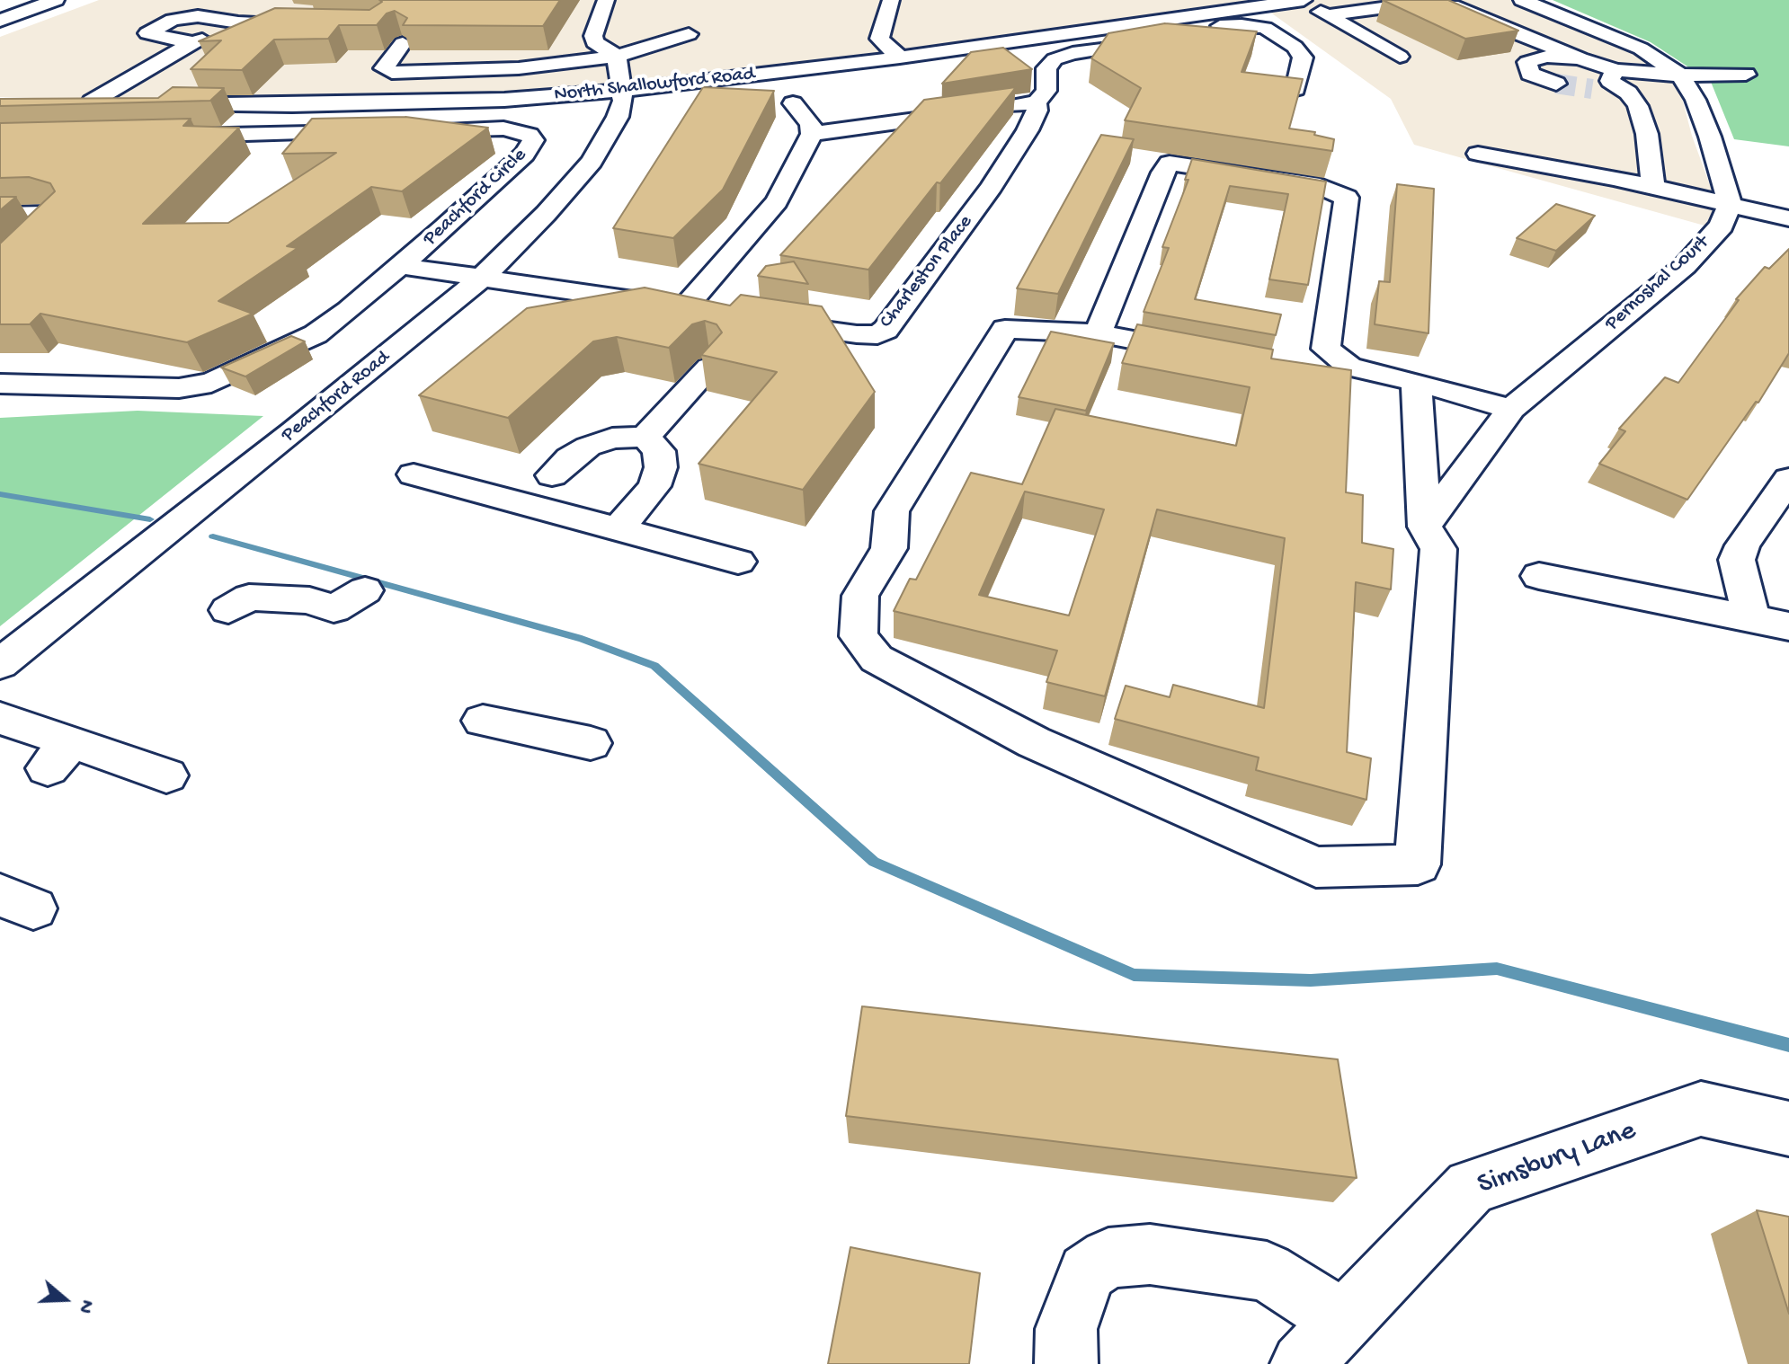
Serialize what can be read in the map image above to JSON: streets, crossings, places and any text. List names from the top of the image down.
{
  "streets": {
    "street": [
      "North Shallowford Road",
      "Peachford Circle",
      "Charleston Place",
      "Pernoshal Court",
      "Peachford Road",
      "Simsbury Lane"
    ]
  },
  "crossings": [
    ["North Shallowford Road", "Peachford Road"],
    ["Peachford Circle", "Peachford Road"]
  ],
  "north": "right"
}
